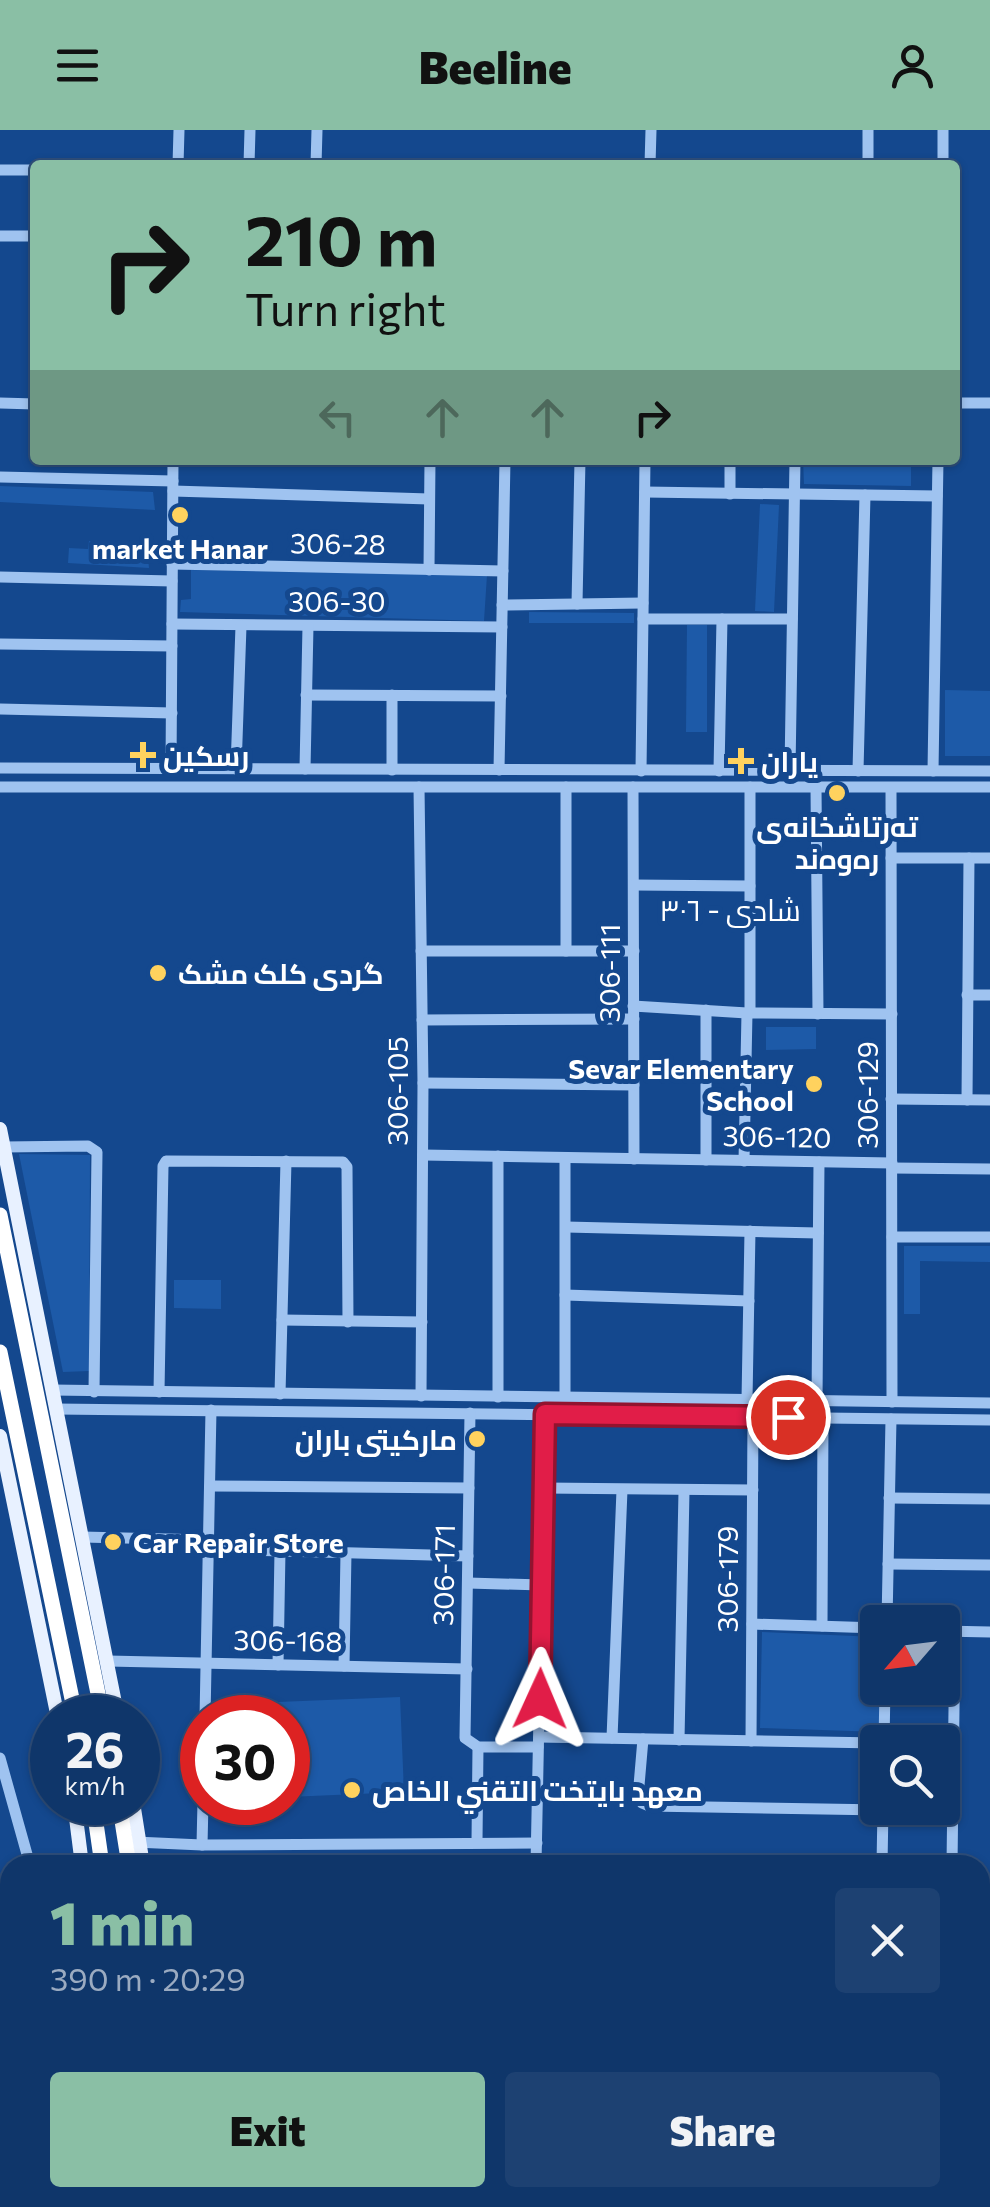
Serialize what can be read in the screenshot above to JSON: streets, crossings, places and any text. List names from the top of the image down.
{
  "streets": {
    "street": [
      "306-28",
      "306-30",
      "306-111",
      "306-105",
      "306-129",
      "306-120",
      "306-171",
      "306-179",
      "306-168"
    ]
  },
  "crossings": [
    ["306-111", "306-120"],
    ["306-105", "306-120"],
    ["306-129", "306-120"],
    ["306-171", "306-168"]
  ],
  "districts": ["شادی - ٣٠٦"],
  "places": {
    "other": [
      "market Hanar",
      "ته‌رتاشخانه‌ی ره‌وه‌ند",
      "گردی کلک مشک",
      "Sevar Elementary School",
      "ماركيتى باران",
      "Car Repair Store",
      "معهد بايتخت التقني الخاص"
    ],
    "health": ["رسکین", "یاران"]
  },
  "north": "bottom left",
  "page": {
    "header": "Beeline",
    "turn": ["210 m", "Turn right"],
    "speed": "26 km/h",
    "limit": "30",
    "heading": ["1 min", "390 m · 20:29"],
    "buttons": ["Exit", "Share"]
  }
}
